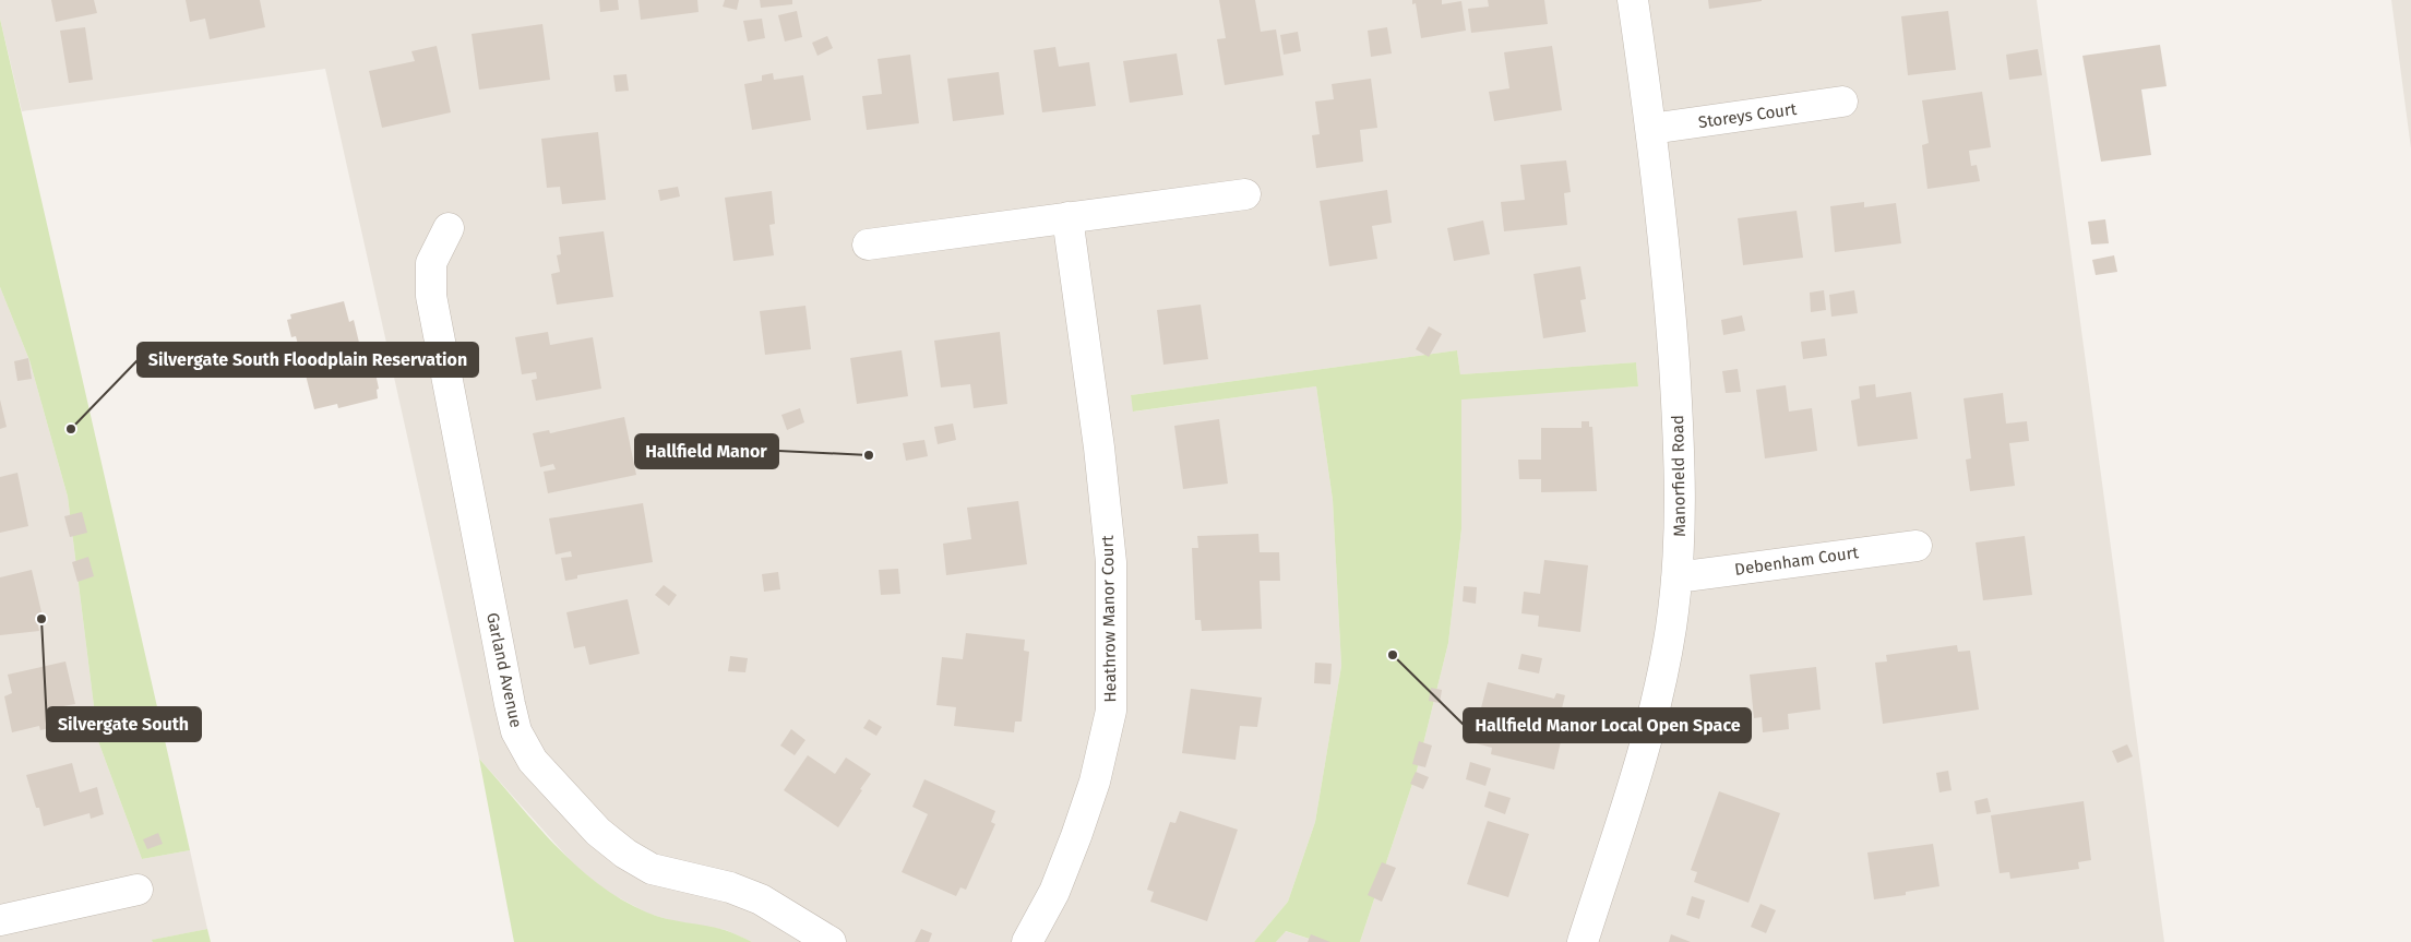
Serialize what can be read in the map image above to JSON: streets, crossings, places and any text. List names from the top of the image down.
{
  "streets": {
    "street": [
      "Storeys Court",
      "Manorfield Road",
      "Debenham Court",
      "Heathrow Manor Court",
      "Garland Avenue"
    ]
  },
  "crossings": [
    ["Storeys Court", "Manorfield Road"],
    ["Manorfield Road", "Debenham Court"]
  ],
  "places": [
    "Silvergate South Floodplain Reservation",
    "Hallfield Manor",
    "Silvergate South",
    "Hallfield Manor Local Open Space"
  ]
}
